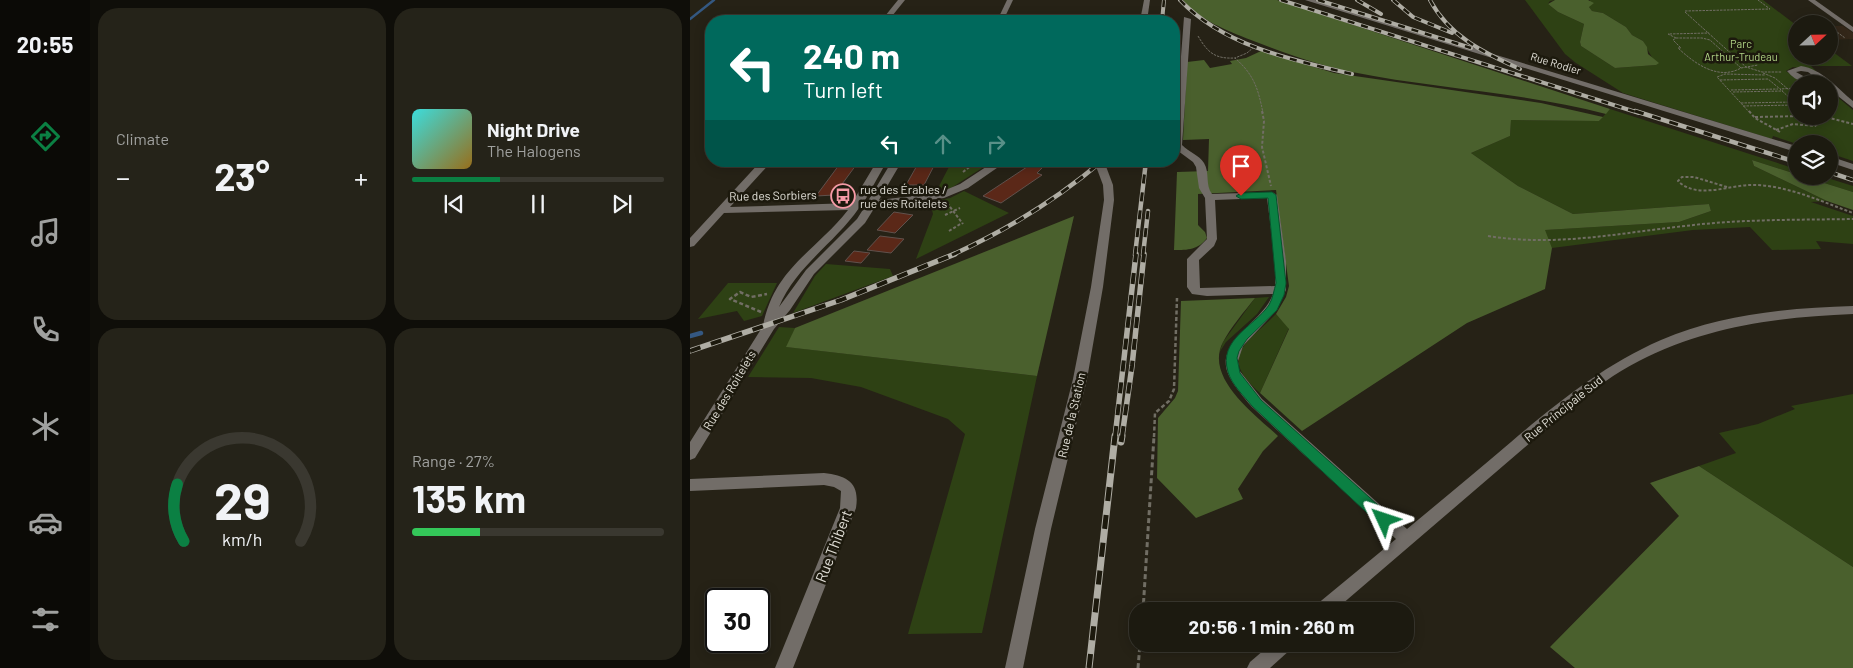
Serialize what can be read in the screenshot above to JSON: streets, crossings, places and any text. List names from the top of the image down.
{
  "streets": {
    "street": [
      "Rue Rodier",
      "Rue des Sorbiers",
      "Rue des Roitelets",
      "Rue Principale Sud",
      "Rue de la Station",
      "Rue Thibert"
    ]
  },
  "crossings": [
    ["Rue des Sorbiers", "Rue des Roitelets"]
  ],
  "parks": ["Parc Arthur-Trudeau"],
  "places": {
    "bus stop": ["rue des Érables / rue des Roitelets"]
  },
  "north": "right",
  "page": {
    "tabs": "20:55",
    "tile": [
      "Climate",
      ["Range · 27%", "135 km"]
    ],
    "turn": ["240 m", "Turn left"],
    "song": ["Night Drive", "The Halogens"],
    "heat": ["−", "23°", "+"],
    "limit": "30",
    "trip": "20:56 · 1 min · 260 m",
    "gauge": ["29", "km/h"]
  }
}
